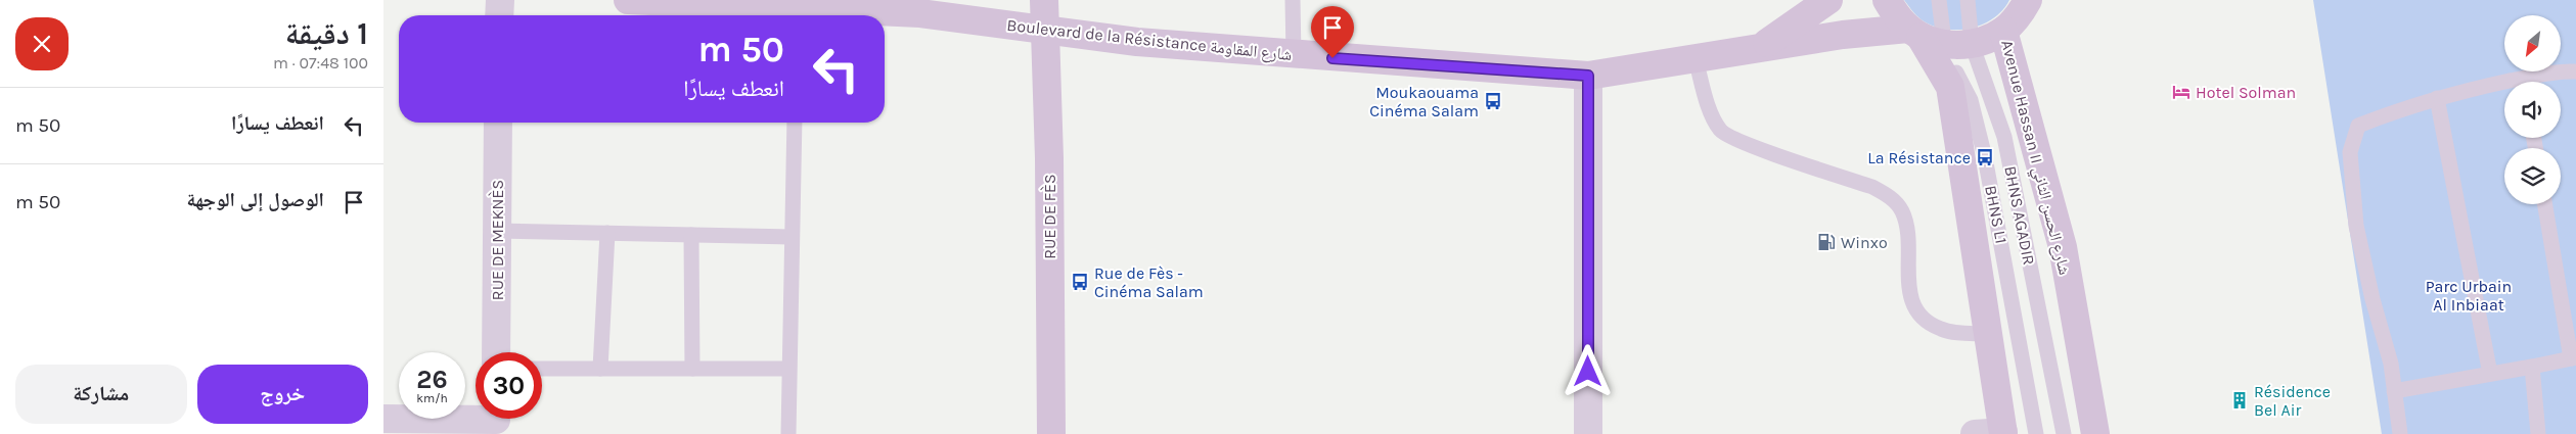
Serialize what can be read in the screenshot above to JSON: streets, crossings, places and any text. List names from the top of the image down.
{
  "streets": {
    "street": [
      "Boulevard de la Résistance شارع المقاومة",
      "Avenue Hassan II شارع الحسن الثاني",
      "RUE DE FÈS",
      "RUE DE MEKNÈS"
    ],
    "lane": ["BHNS L1", "BHNS AGADIR"]
  },
  "crossings": [
    ["Boulevard de la Résistance شارع المقاومة", "BHNS L1"],
    ["Boulevard de la Résistance شارع المقاومة", "BHNS AGADIR"],
    ["Boulevard de la Résistance شارع المقاومة", "RUE DE FÈS"]
  ],
  "parks": ["Parc Urbain Al Inbiaat"],
  "places": {
    "hotel": ["Hotel Solman"],
    "bus stop": ["Moukaouama Cinéma Salam", "La Résistance", "Rue de Fès - Cinéma Salam"],
    "fuel station": ["Winxo"],
    "building": ["Résidence Bel Air"]
  },
  "north": "bottom left",
  "page": {
    "heading": ["1 دقيقة", "100 m · 07:48"],
    "turn": ["50 m", "انعطف يسارًا"],
    "list": [
      {
        "name": "انعطف يسارًا",
        "value": "50 m"
      },
      {
        "name": "الوصول إلى الوجهة",
        "value": "50 m"
      }
    ],
    "speed": "26 km/h",
    "limit": "30",
    "buttons": ["خروج", "مشاركة"]
  }
}
